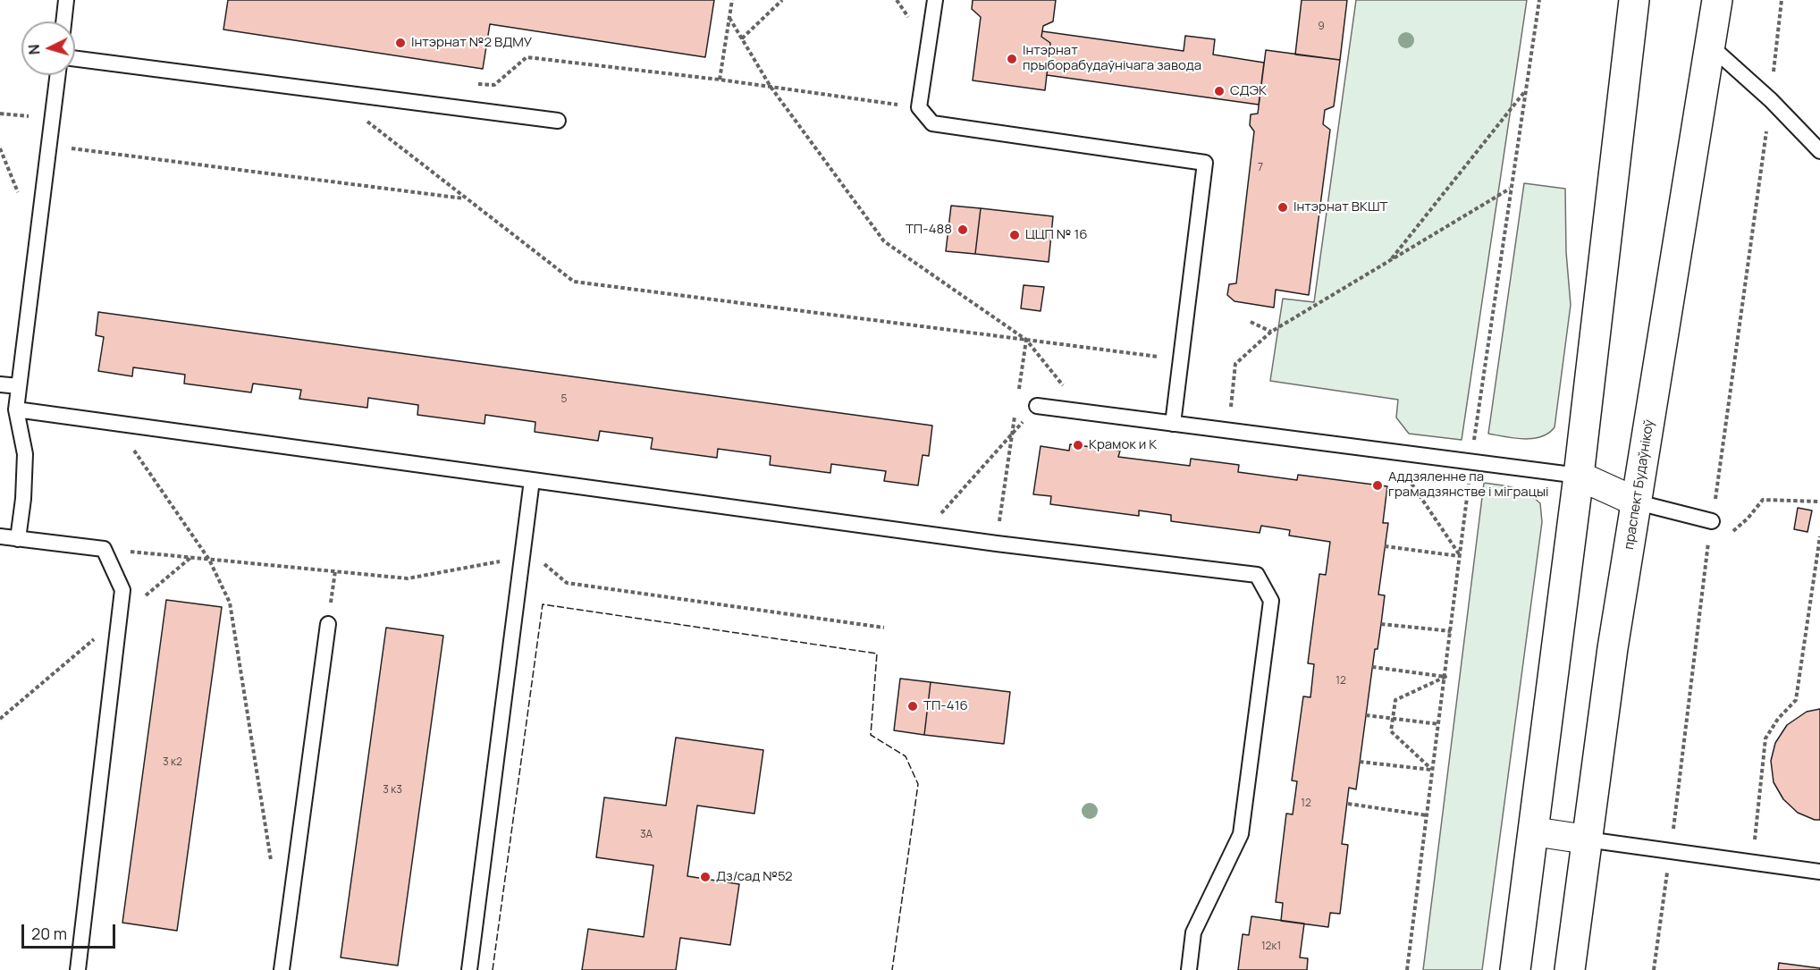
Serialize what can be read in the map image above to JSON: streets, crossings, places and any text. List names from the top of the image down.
{
  "streets": {
    "main road": ["праспект Будаўнікоў"]
  },
  "places": [
    "Інтэрнат №2 ВДМУ",
    "Інтэрнат прыборабудаўнічага завода",
    "СДЭК",
    "Інтэрнат ВКШТ",
    "ТП-488",
    "ЦЦП № 16",
    "Крамок и К",
    "Аддзяленне па грамадзянстве і міграцыі",
    "ТП-416",
    "Дз/сад №52"
  ],
  "house_numbers": [
    "9",
    "7",
    "5",
    "12",
    "3 к2",
    "3 к3",
    "12",
    "3А",
    "12к1"
  ],
  "scale_bar": "20 m",
  "north": "left"
}
